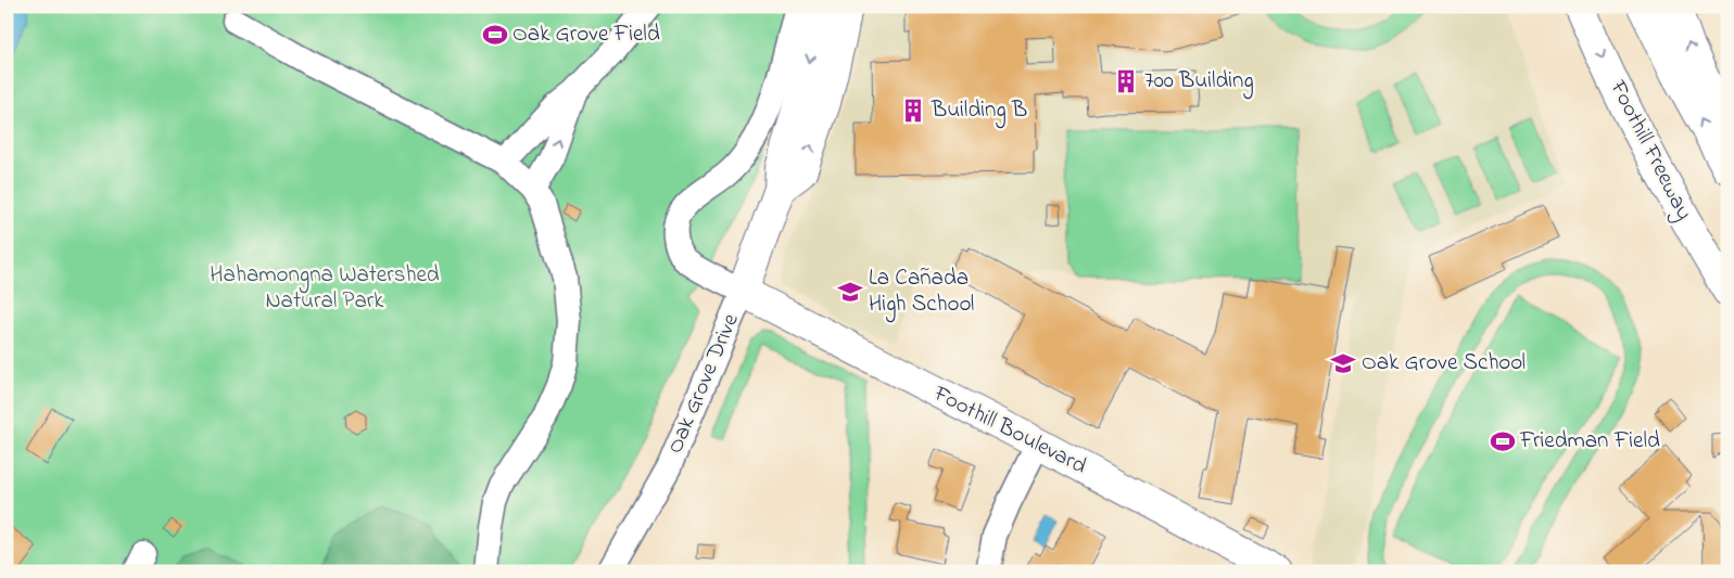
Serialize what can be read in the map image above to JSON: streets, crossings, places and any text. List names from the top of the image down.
{
  "streets": {
    "main road": ["Foothill Freeway", "Oak Grove Drive", "Foothill Boulevard"]
  },
  "crossings": [
    ["Oak Grove Drive", "Foothill Boulevard"]
  ],
  "parks": ["Hahamongna Watershed Natural Park"],
  "places": {
    "sports": ["Oak Grove Field", "Friedman Field"],
    "building": ["700 Building", "Building B"],
    "school or university": ["La Cañada High School", "Oak Grove School"]
  }
}
